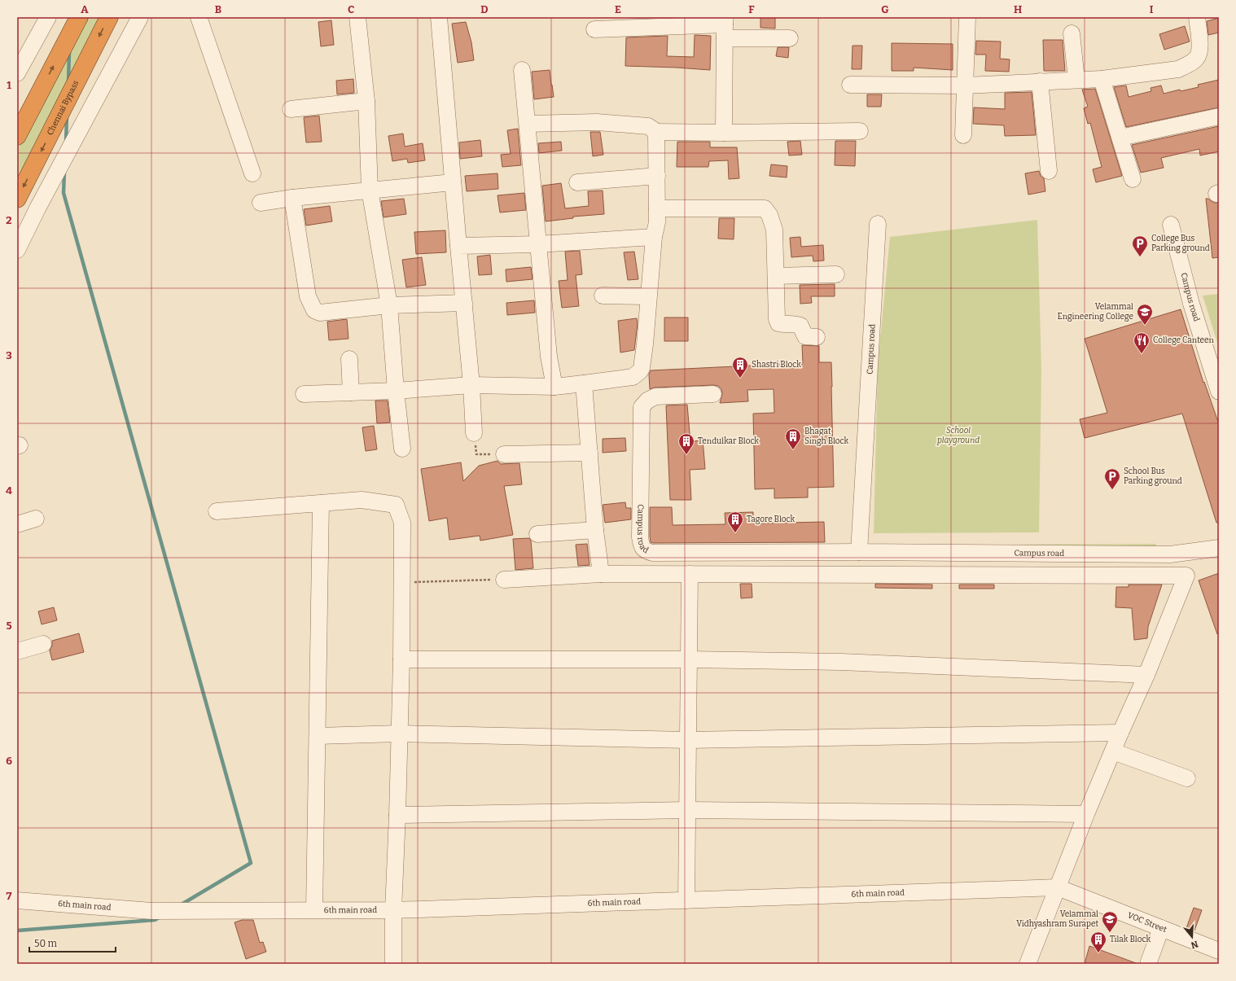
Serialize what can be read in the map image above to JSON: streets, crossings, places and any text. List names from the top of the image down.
{
  "streets": {
    "highway": ["Chennai Bypass"],
    "street": ["Campus road", "6th main road", "VOC Street"]
  },
  "crossings": [
    ["6th main road", "VOC Street"]
  ],
  "parks": ["School playground"],
  "places": {
    "parking": ["College Bus Parking ground", "School Bus Parking ground"],
    "school or university": ["Velammal Engineering College", "Velammal Vidhyashram Surapet"],
    "restaurant": ["College Canteen"],
    "building": [
      "Shastri Block",
      "Bhagat Singh Block",
      "Tendulkar Block",
      "Tagore Block",
      "Tilak Block"
    ]
  },
  "scale_bar": "50 m",
  "north": "bottom",
  "grid": {
    "columns": [
      "A",
      "B",
      "C",
      "D",
      "E",
      "F",
      "G",
      "H",
      "I"
    ],
    "rows": [
      "1",
      "2",
      "3",
      "4",
      "5",
      "6",
      "7"
    ]
  }
}
